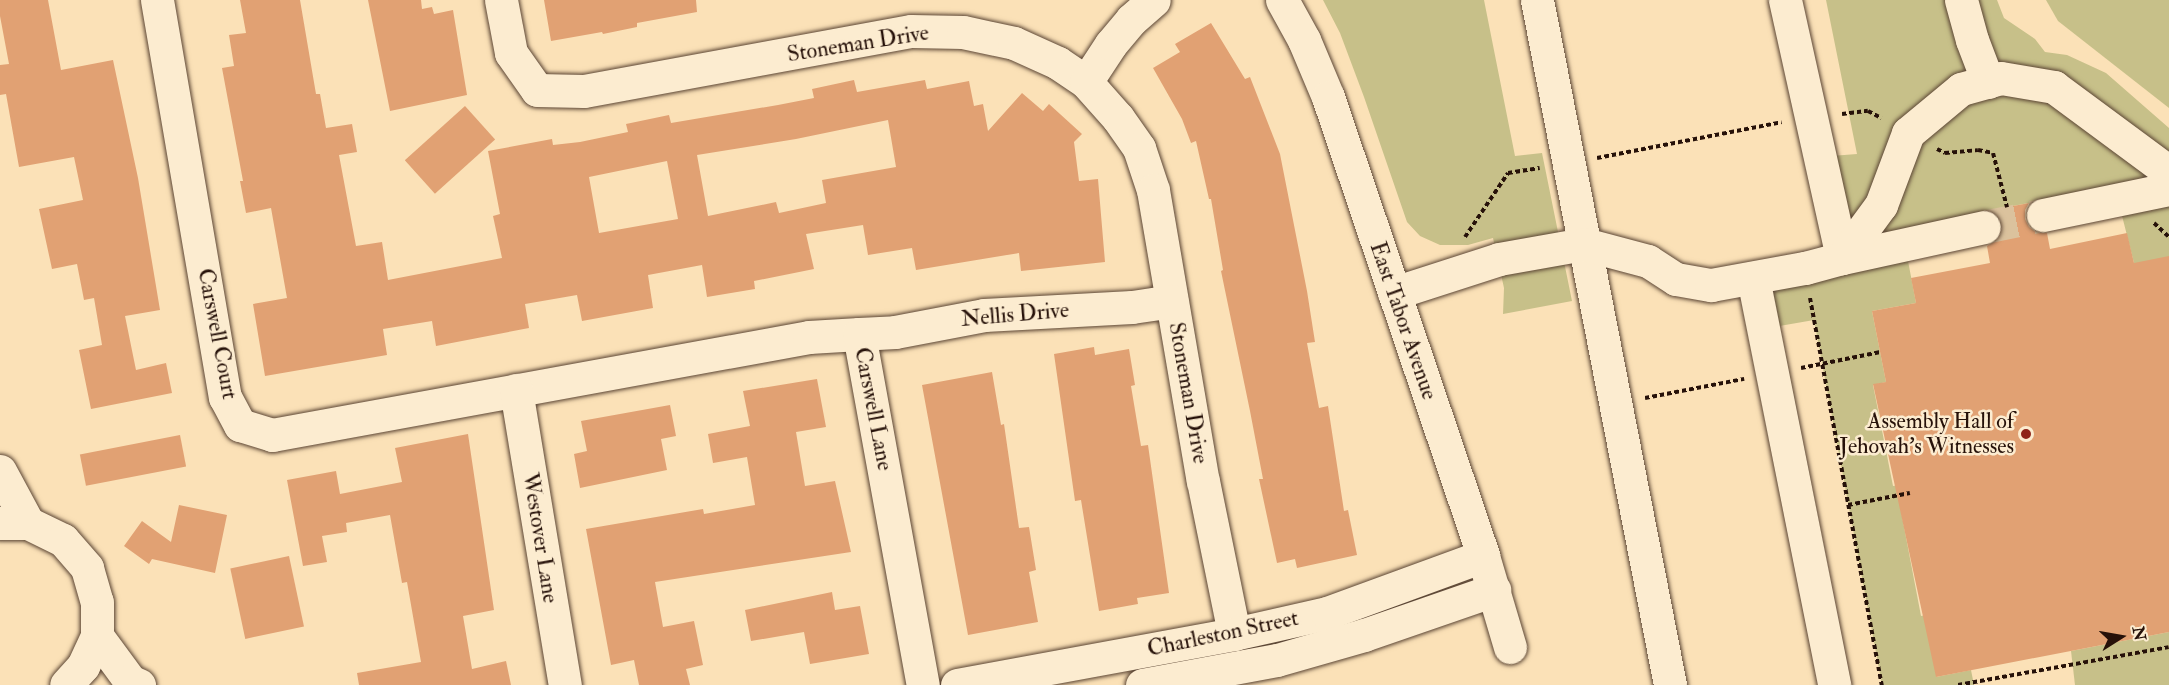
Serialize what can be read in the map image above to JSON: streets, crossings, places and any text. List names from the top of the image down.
{
  "streets": {
    "street": [
      "Stoneman Drive",
      "Nellis Drive",
      "East Tabor Avenue",
      "Carswell Court",
      "Carswell Lane",
      "Westover Lane",
      "Charleston Street"
    ]
  },
  "crossings": [
    ["Stoneman Drive", "Nellis Drive"],
    ["Stoneman Drive", "Charleston Street"],
    ["Nellis Drive", "Carswell Lane"],
    ["East Tabor Avenue", "Charleston Street"],
    ["Carswell Court", "Carswell Lane"],
    ["Carswell Court", "Westover Lane"],
    ["Carswell Lane", "Westover Lane"]
  ],
  "places": ["Assembly Hall of Jehovah's Witnesses"],
  "north": "right"
}
